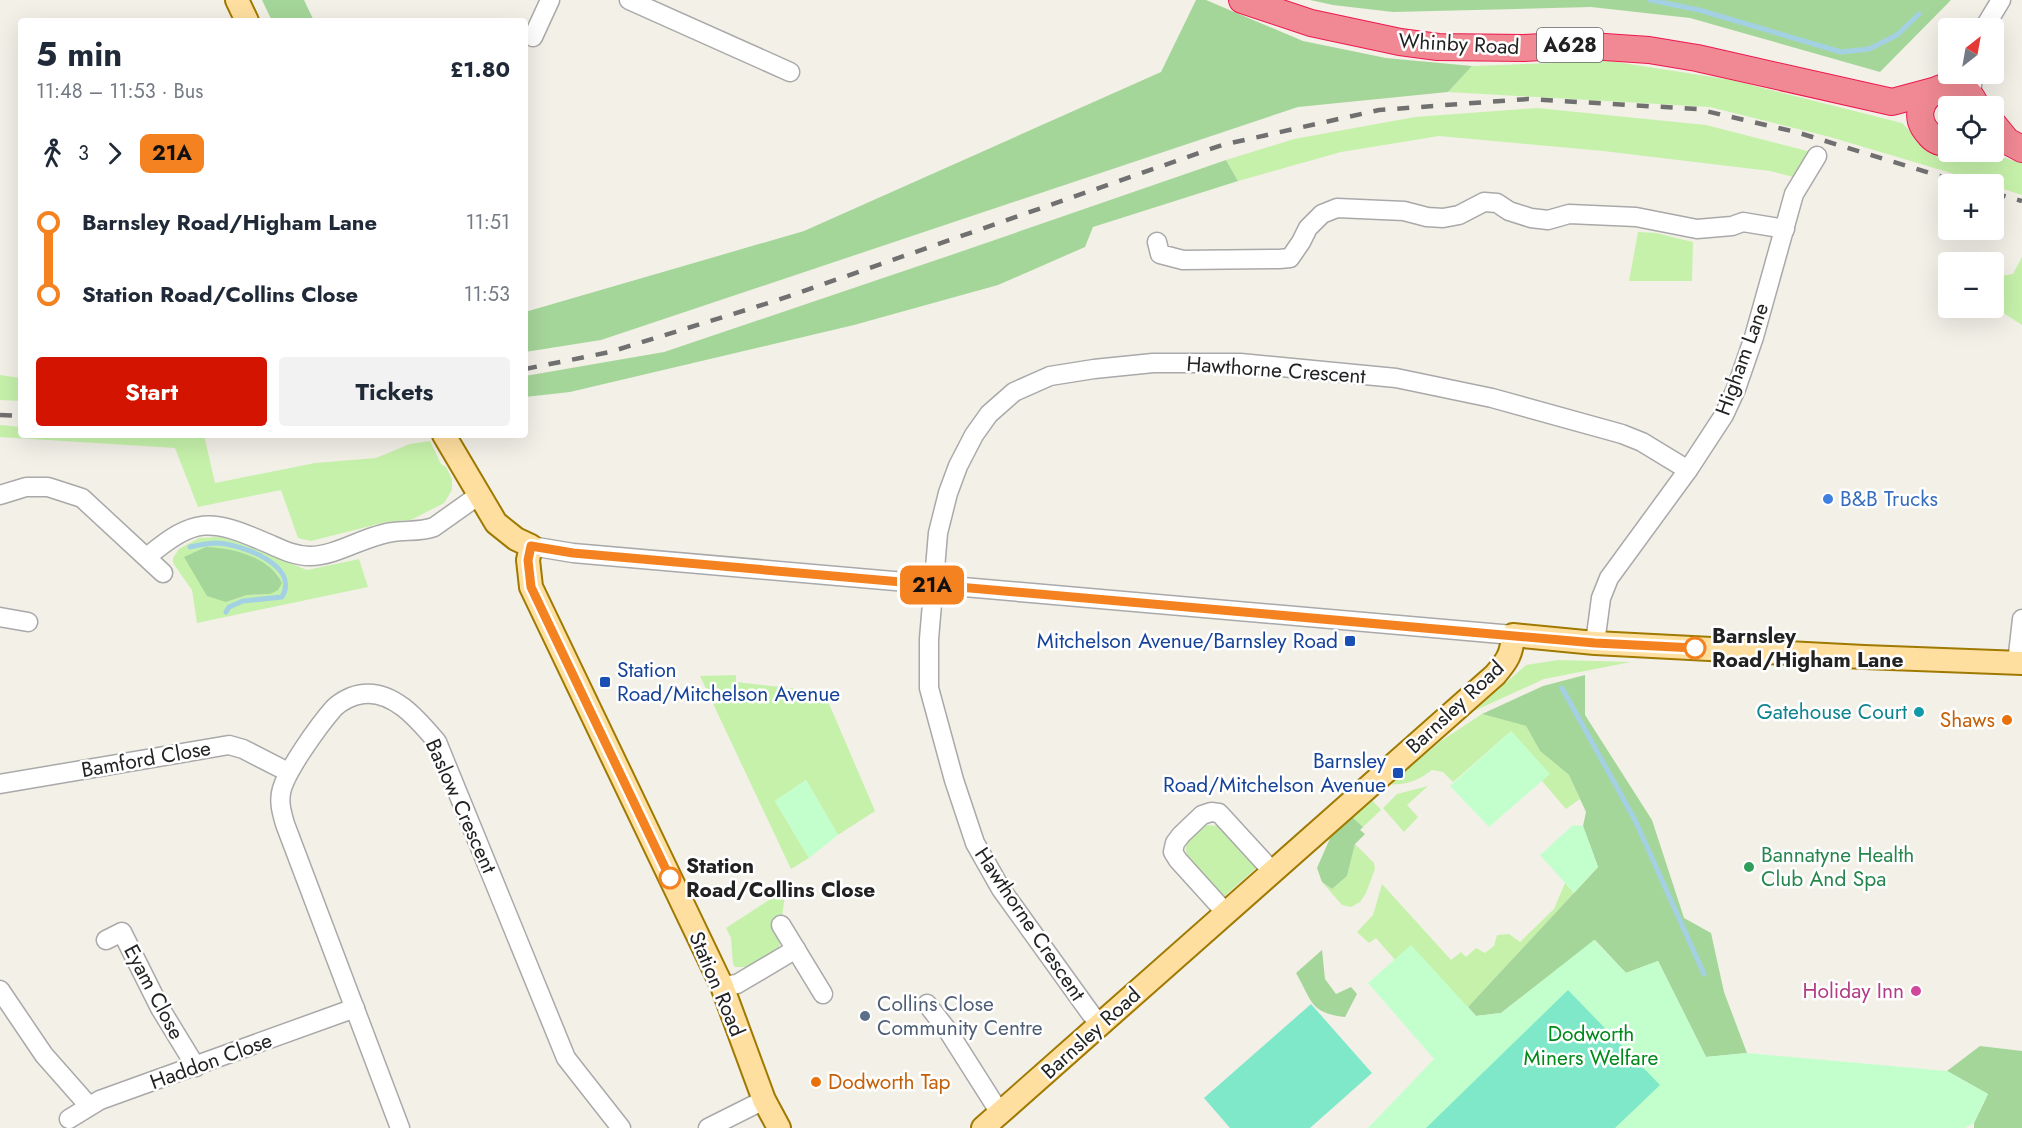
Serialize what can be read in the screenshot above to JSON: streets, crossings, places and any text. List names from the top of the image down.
{
  "streets": {
    "highway": ["Whinby Road", "A628"],
    "main road": ["Barnsley Road", "Station Road"],
    "street": [
      "Higham Lane",
      "Hawthorne Crescent",
      "Bamford Close",
      "Baslow Crescent",
      "Eyam Close",
      "Haddon Close"
    ]
  },
  "crossings": [
    ["Higham Lane", "Hawthorne Crescent"],
    ["Higham Lane", "Barnsley Road"],
    ["Hawthorne Crescent", "Barnsley Road"],
    ["Bamford Close", "Baslow Crescent"],
    ["Baslow Crescent", "Haddon Close"],
    ["Eyam Close", "Haddon Close"]
  ],
  "parks": ["Dodworth Miners Welfare"],
  "places": {
    "other": [
      "B&B Trucks",
      "Barnsley Road/Higham Lane",
      "Gatehouse Court",
      "Shaws",
      "Bannatyne Health Club And Spa",
      "Station Road/Collins Close",
      "Holiday Inn",
      "Collins Close Community Centre",
      "Dodworth Tap"
    ],
    "transit": ["Mitchelson Avenue/Barnsley Road", "Station Road/Mitchelson Avenue", "Barnsley Road/Mitchelson Avenue"]
  },
  "lines": ["bus line 21A"],
  "north": "top right",
  "page": {
    "on_map": "21A",
    "map_buttons": ["+", "−"],
    "heading": ["5 min", "11:48 – 11:53 · Bus", "£1.80"],
    "legs": ["3", "21A"],
    "list": [
      {
        "name": "Barnsley Road/Higham Lane",
        "value": "11:51"
      },
      {
        "name": "Station Road/Collins Close",
        "value": "11:53"
      }
    ],
    "buttons": ["Start", "Tickets"]
  }
}
